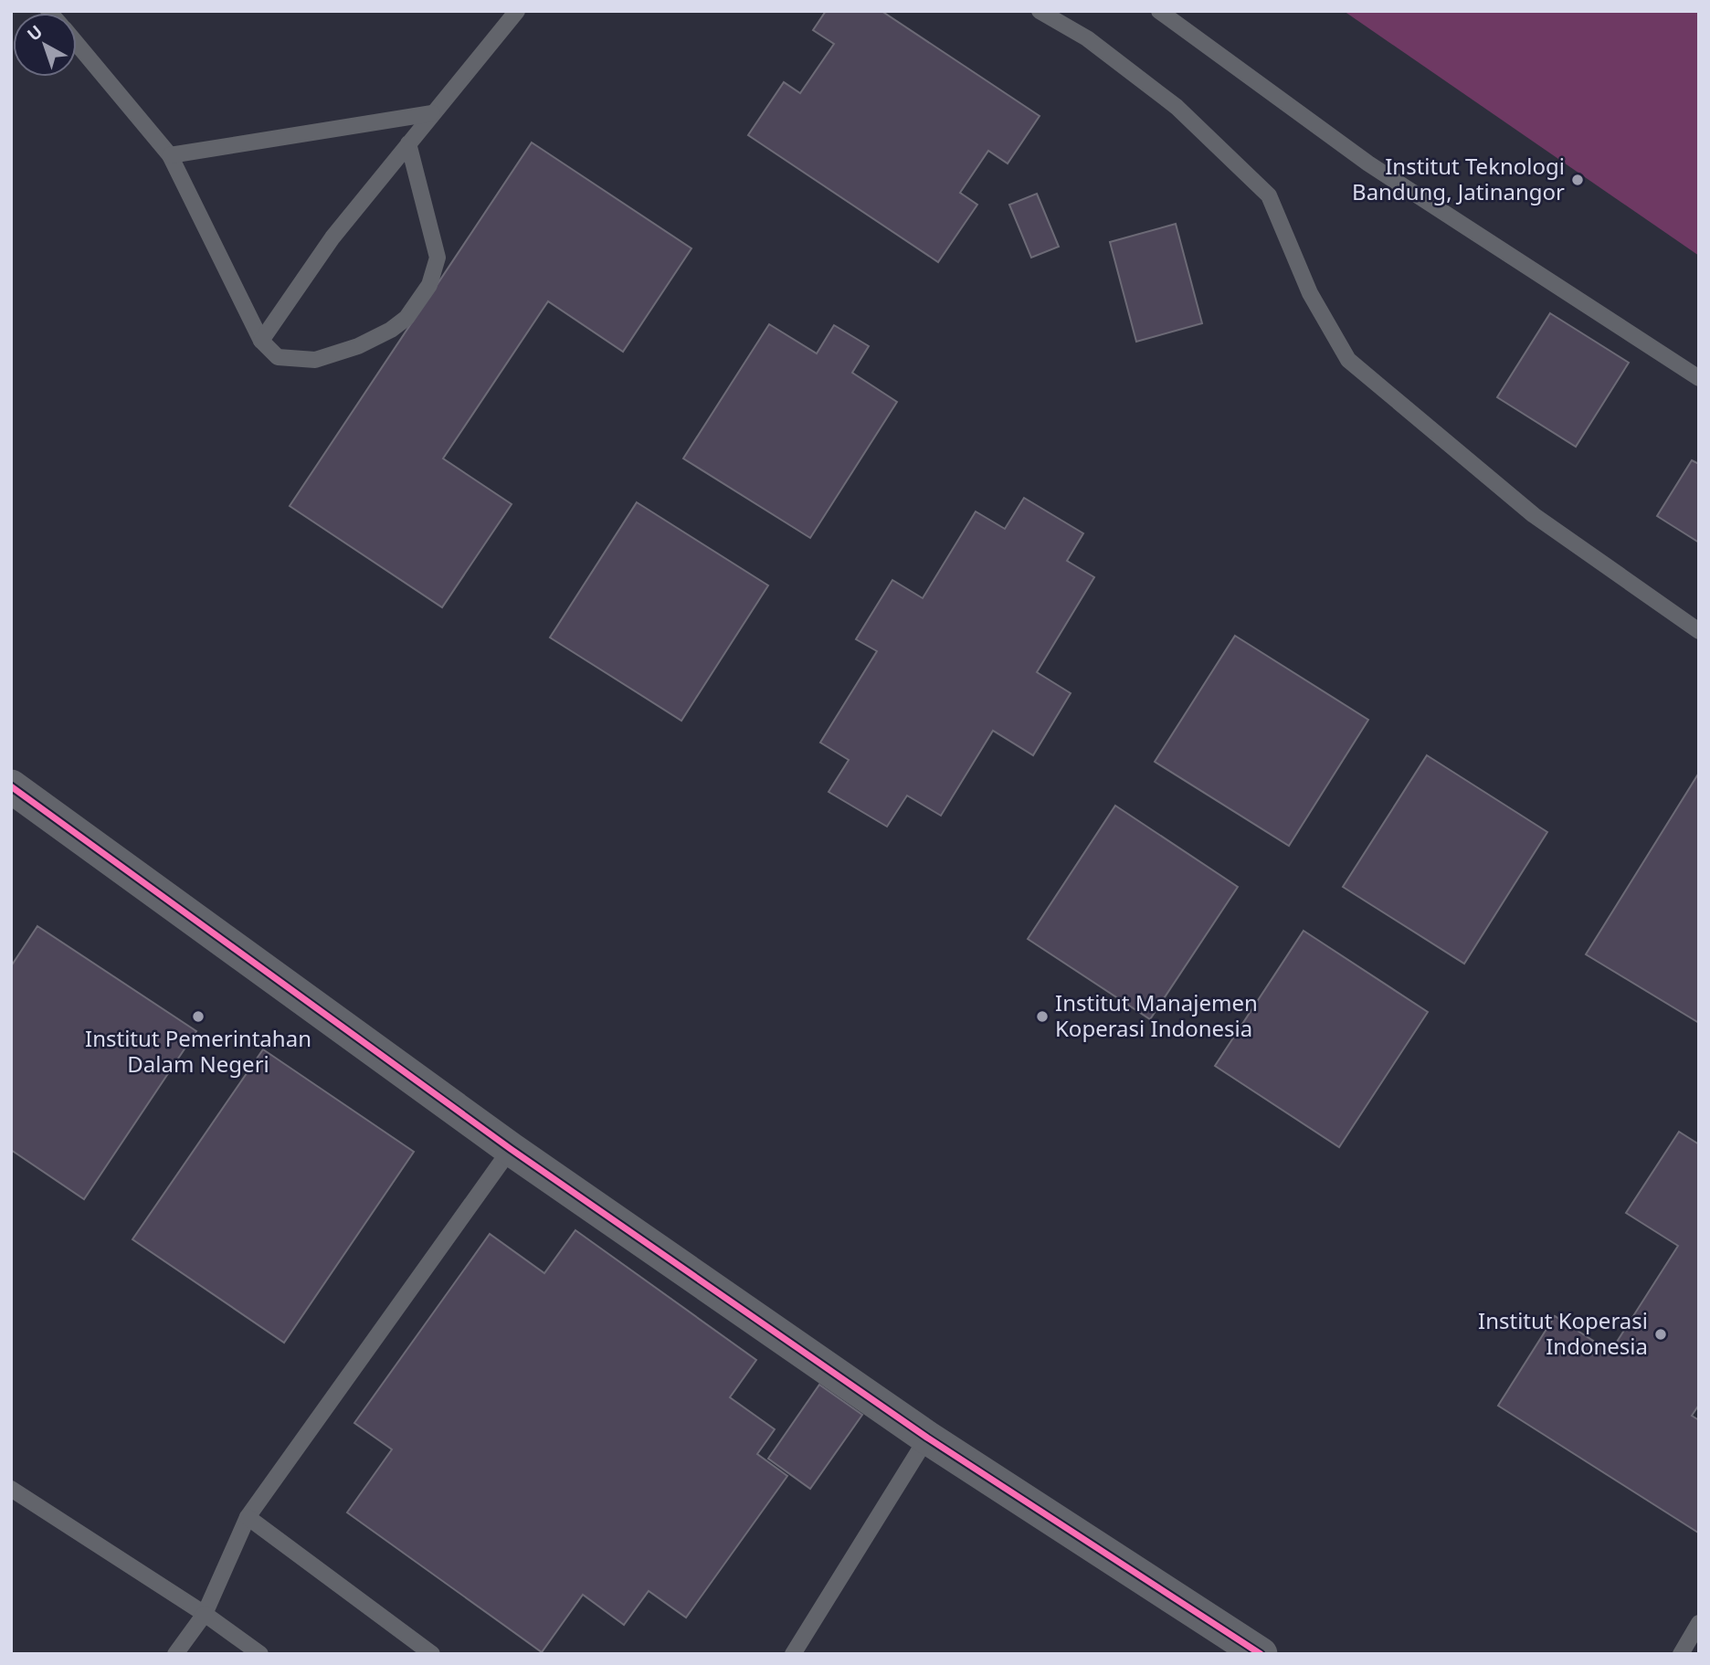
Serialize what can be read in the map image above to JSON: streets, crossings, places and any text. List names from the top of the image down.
{
  "places": [
    "Institut Teknologi Bandung, Jatinangor",
    "Institut Pemerintahan Dalam Negeri",
    "Institut Manajemen Koperasi Indonesia",
    "Institut Koperasi Indonesia"
  ],
  "north": "top left"
}
